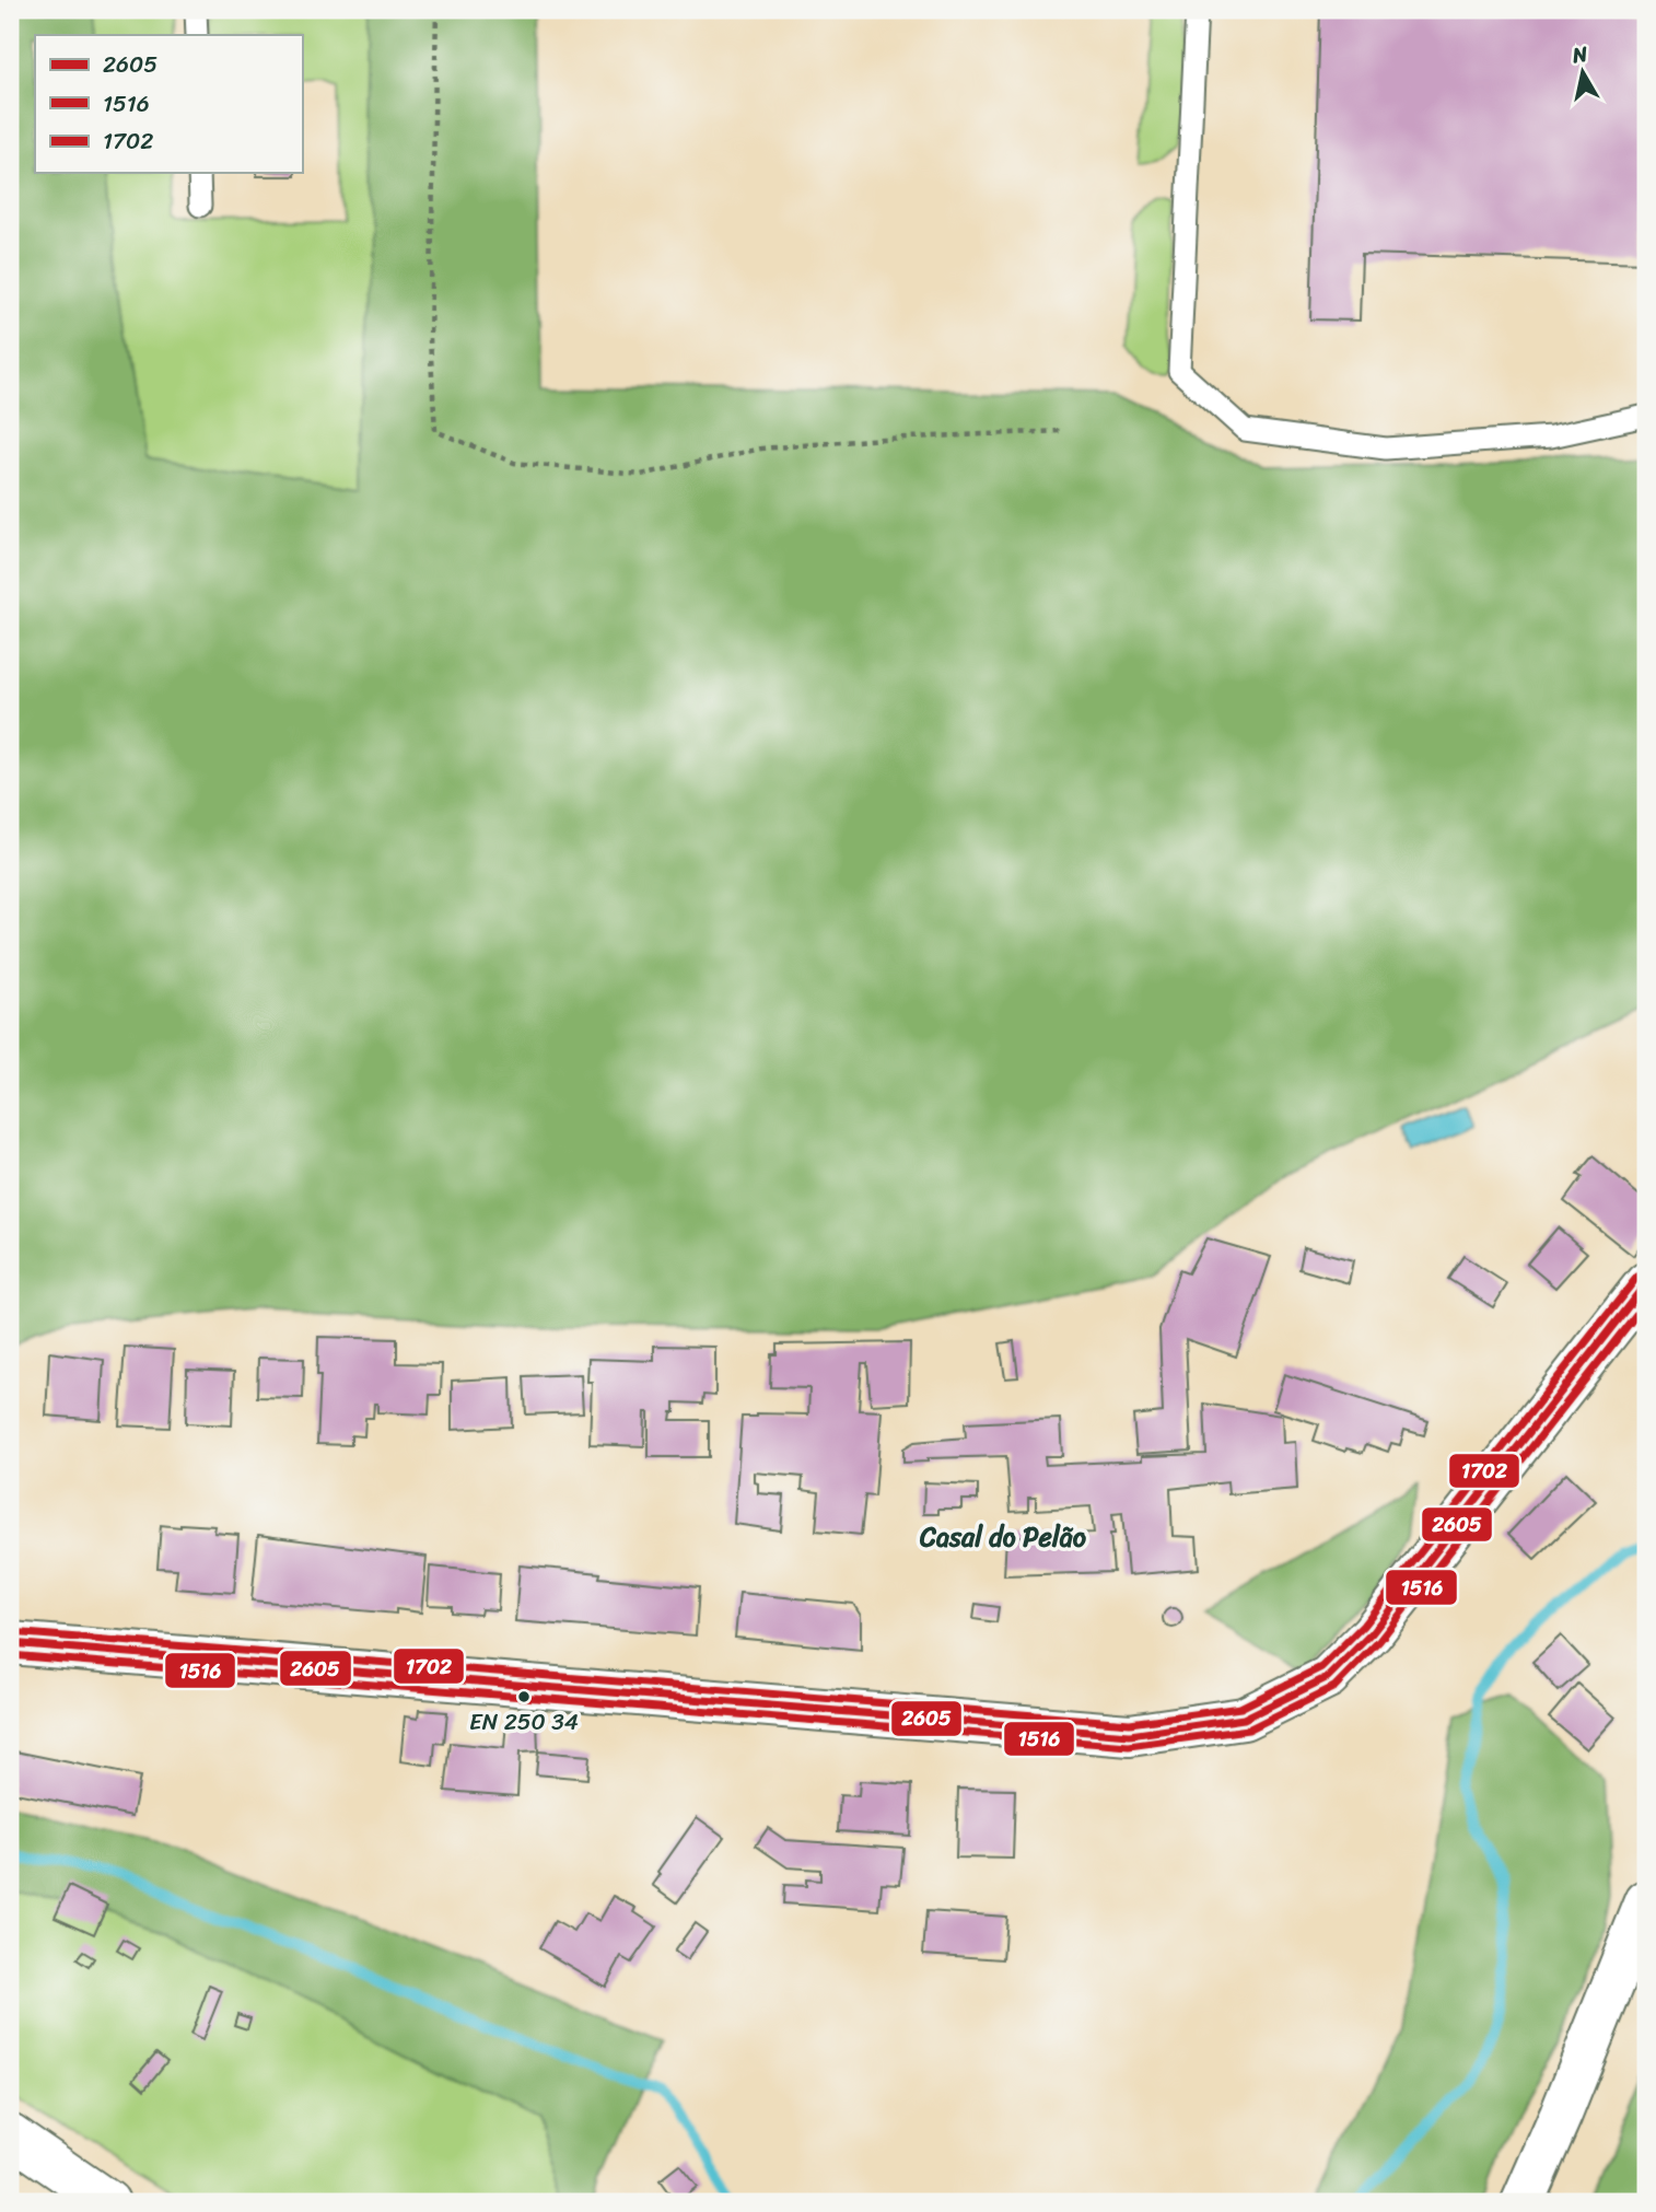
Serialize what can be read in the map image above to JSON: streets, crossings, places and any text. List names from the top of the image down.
{
  "districts": ["Casal do Pelão"],
  "places": ["EN 250 34"],
  "lines": ["transit line 1702", "transit line 2605", "transit line 1516"],
  "legend": ["2605", "1516", "1702"],
  "north": "top"
}
